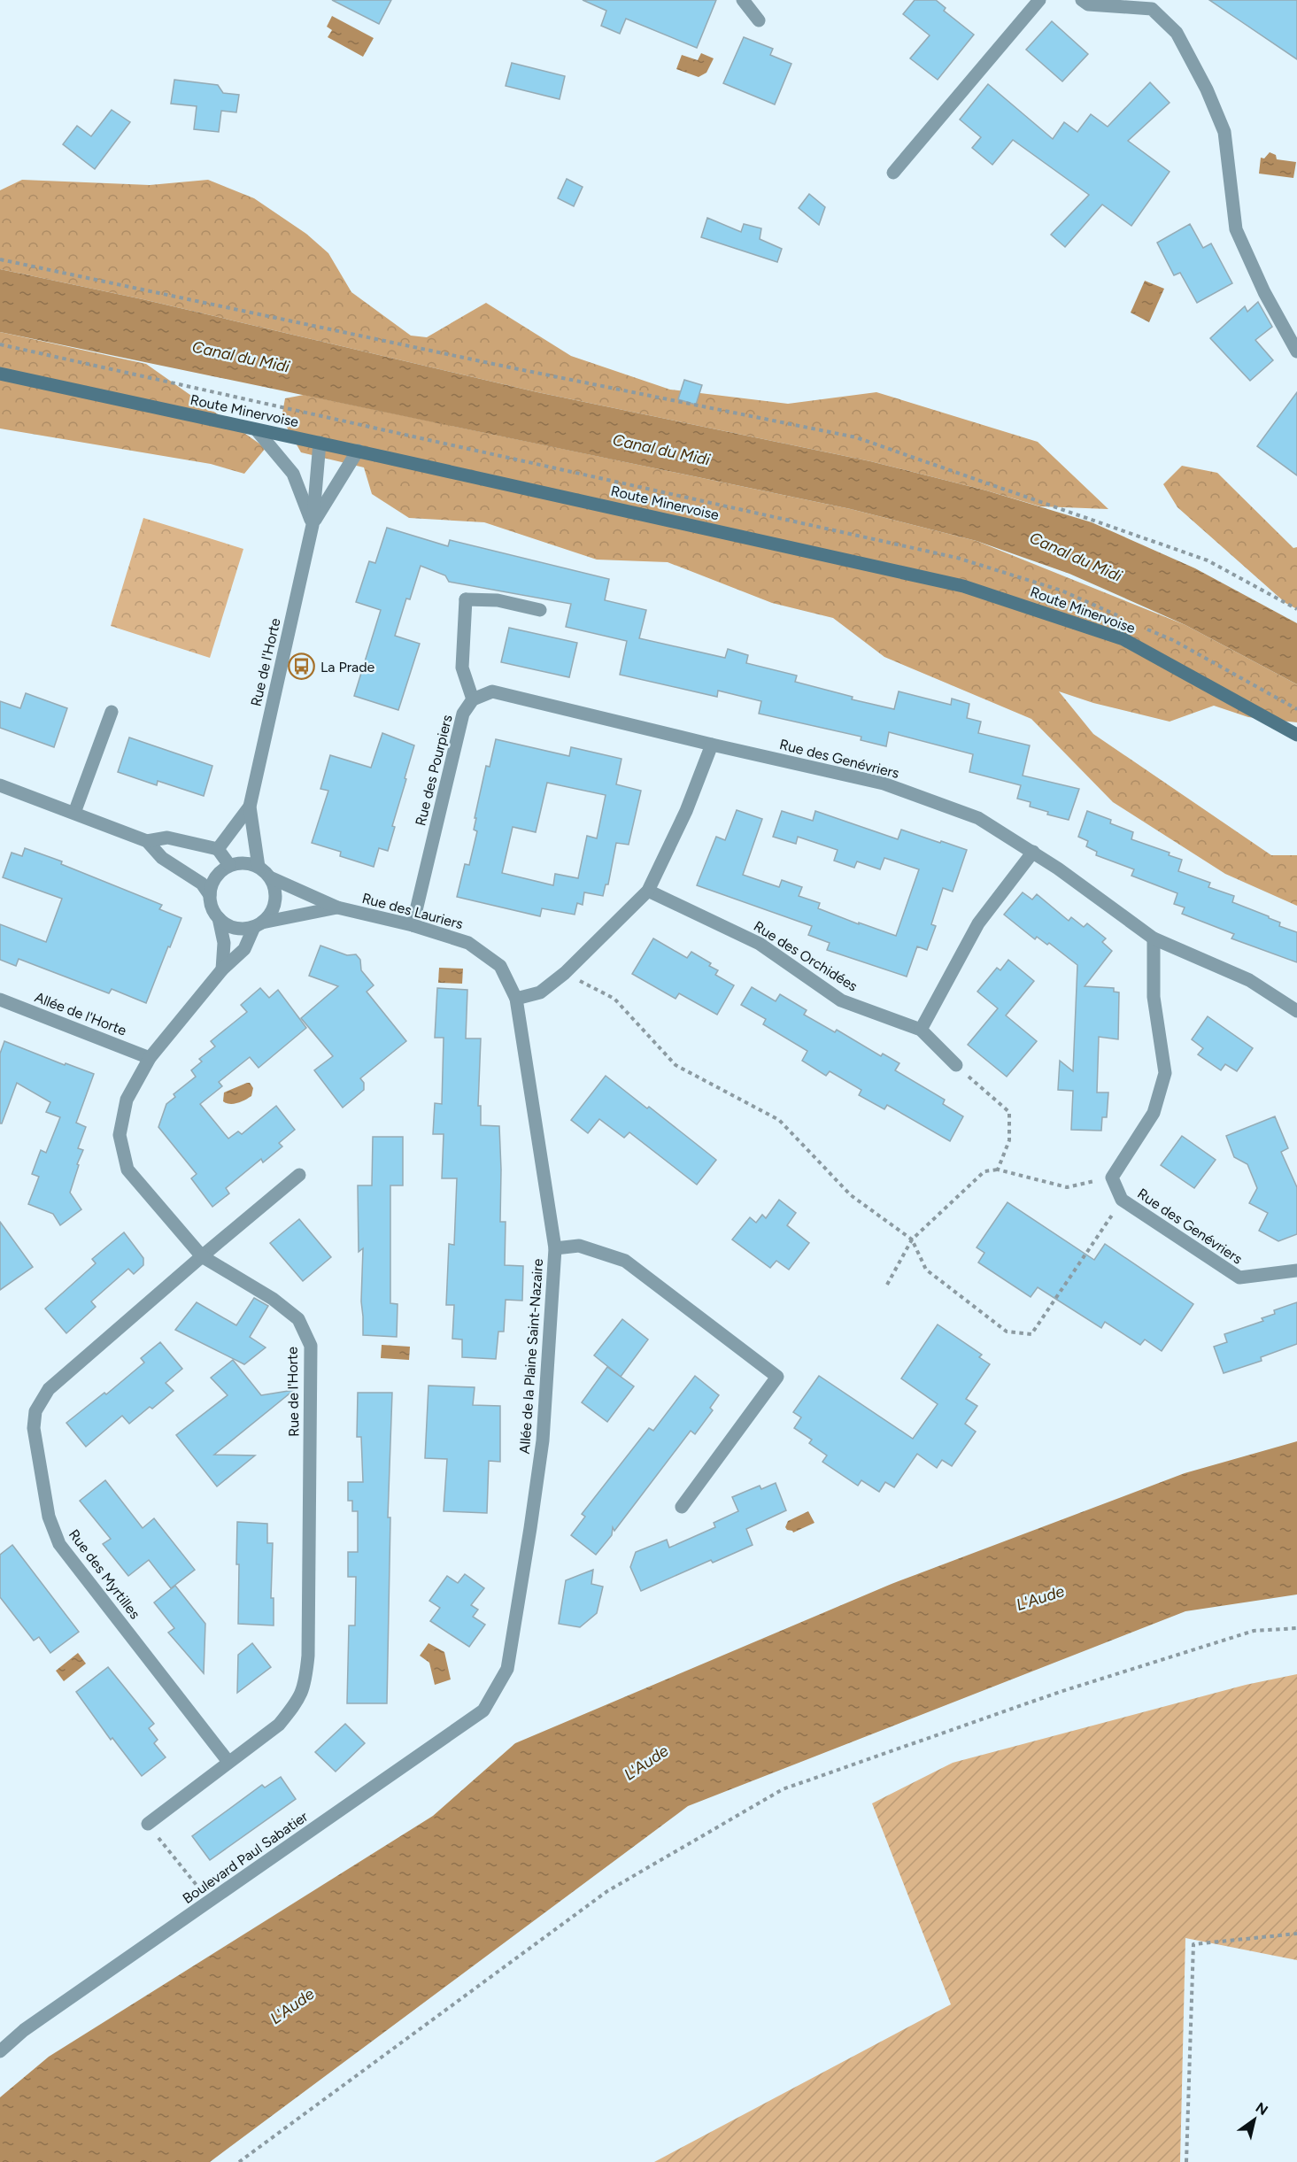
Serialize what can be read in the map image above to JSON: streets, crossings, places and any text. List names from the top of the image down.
{
  "streets": {
    "main road": ["Route Minervoise"],
    "street": [
      "Rue de l'Horte",
      "Rue des Genévriers",
      "Rue des Pourpiers",
      "Rue des Lauriers",
      "Rue des Orchidées",
      "Allée de l'Horte",
      "Allée de la Plaine Saint-Nazaire",
      "Rue des Myrtilles",
      "Boulevard Paul Sabatier"
    ]
  },
  "crossings": [
    ["Route Minervoise", "Rue de l'Horte"],
    ["Rue de l'Horte", "Rue des Lauriers"],
    ["Rue de l'Horte", "Allée de l'Horte"],
    ["Rue de l'Horte", "Rue des Myrtilles"],
    ["Rue des Genévriers", "Rue des Pourpiers"],
    ["Rue des Pourpiers", "Rue des Lauriers"],
    ["Rue des Lauriers", "Allée de la Plaine Saint-Nazaire"],
    ["Allée de la Plaine Saint-Nazaire", "Boulevard Paul Sabatier"]
  ],
  "water": ["Canal du Midi", "L'Aude"],
  "places": {
    "bus stop": ["La Prade"]
  },
  "north": "top right"
}
